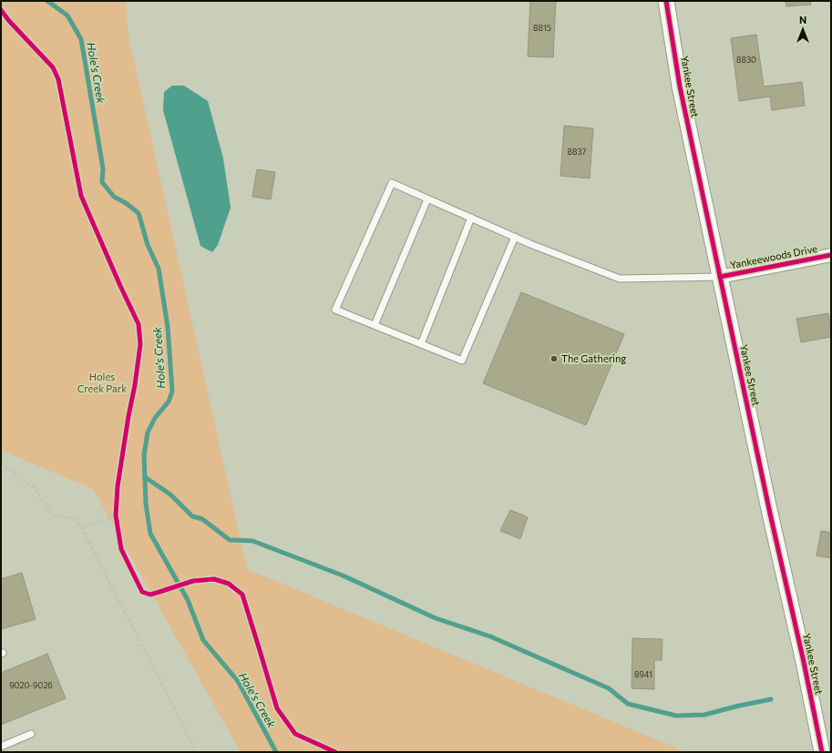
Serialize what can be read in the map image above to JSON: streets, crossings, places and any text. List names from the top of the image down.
{
  "streets": {
    "street": ["Yankee Street", "Yankeewoods Drive"]
  },
  "crossings": [
    ["Yankee Street", "Yankeewoods Drive"]
  ],
  "water": ["Hole's Creek"],
  "parks": ["Holes Creek Park"],
  "places": ["The Gathering"],
  "house_numbers": [
    "8815",
    "8830",
    "8837",
    "8941",
    "9020-9026"
  ],
  "north": "top"
}
